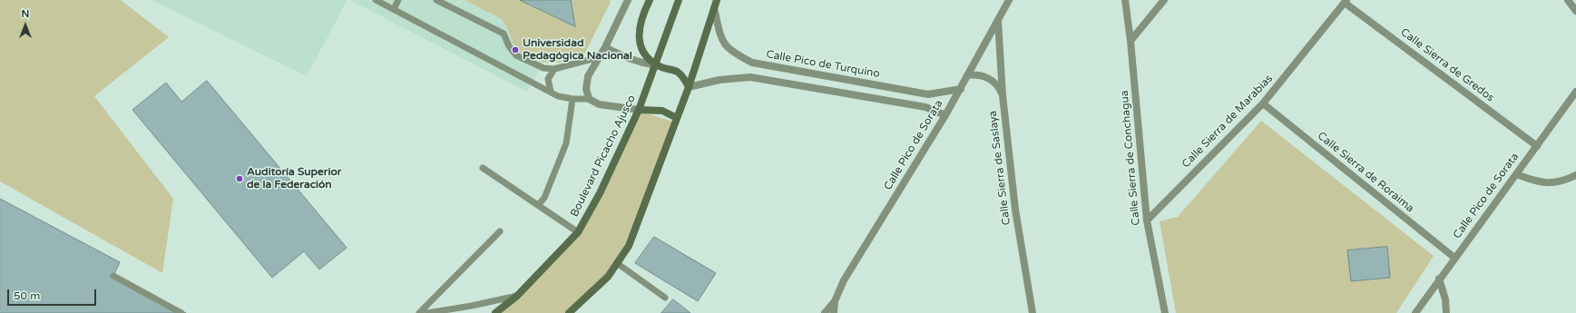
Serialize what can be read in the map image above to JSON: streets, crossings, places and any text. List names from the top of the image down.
{
  "streets": {
    "main road": ["Boulevard Picacho Ajusco"],
    "street": [
      "Calle Pico de Turquino",
      "Calle Sierra de Gredos",
      "Calle Sierra de Marabias",
      "Calle Pico de Sorata",
      "Calle Sierra de Conchagua",
      "Calle Sierra de Saslaya",
      "Calle Sierra de Roraima"
    ]
  },
  "crossings": [
    ["Calle Pico de Turquino", "Calle Pico de Sorata"],
    ["Calle Sierra de Gredos", "Calle Sierra de Marabias"],
    ["Calle Sierra de Gredos", "Calle Pico de Sorata"],
    ["Calle Sierra de Marabias", "Calle Sierra de Conchagua"],
    ["Calle Sierra de Marabias", "Calle Sierra de Roraima"],
    ["Calle Pico de Sorata", "Calle Sierra de Saslaya"],
    ["Calle Pico de Sorata", "Calle Sierra de Roraima"]
  ],
  "places": ["Universidad Pedagógica Nacional", "Auditoría Superior de la Federación"],
  "scale_bar": "50 m",
  "north": "top"
}
